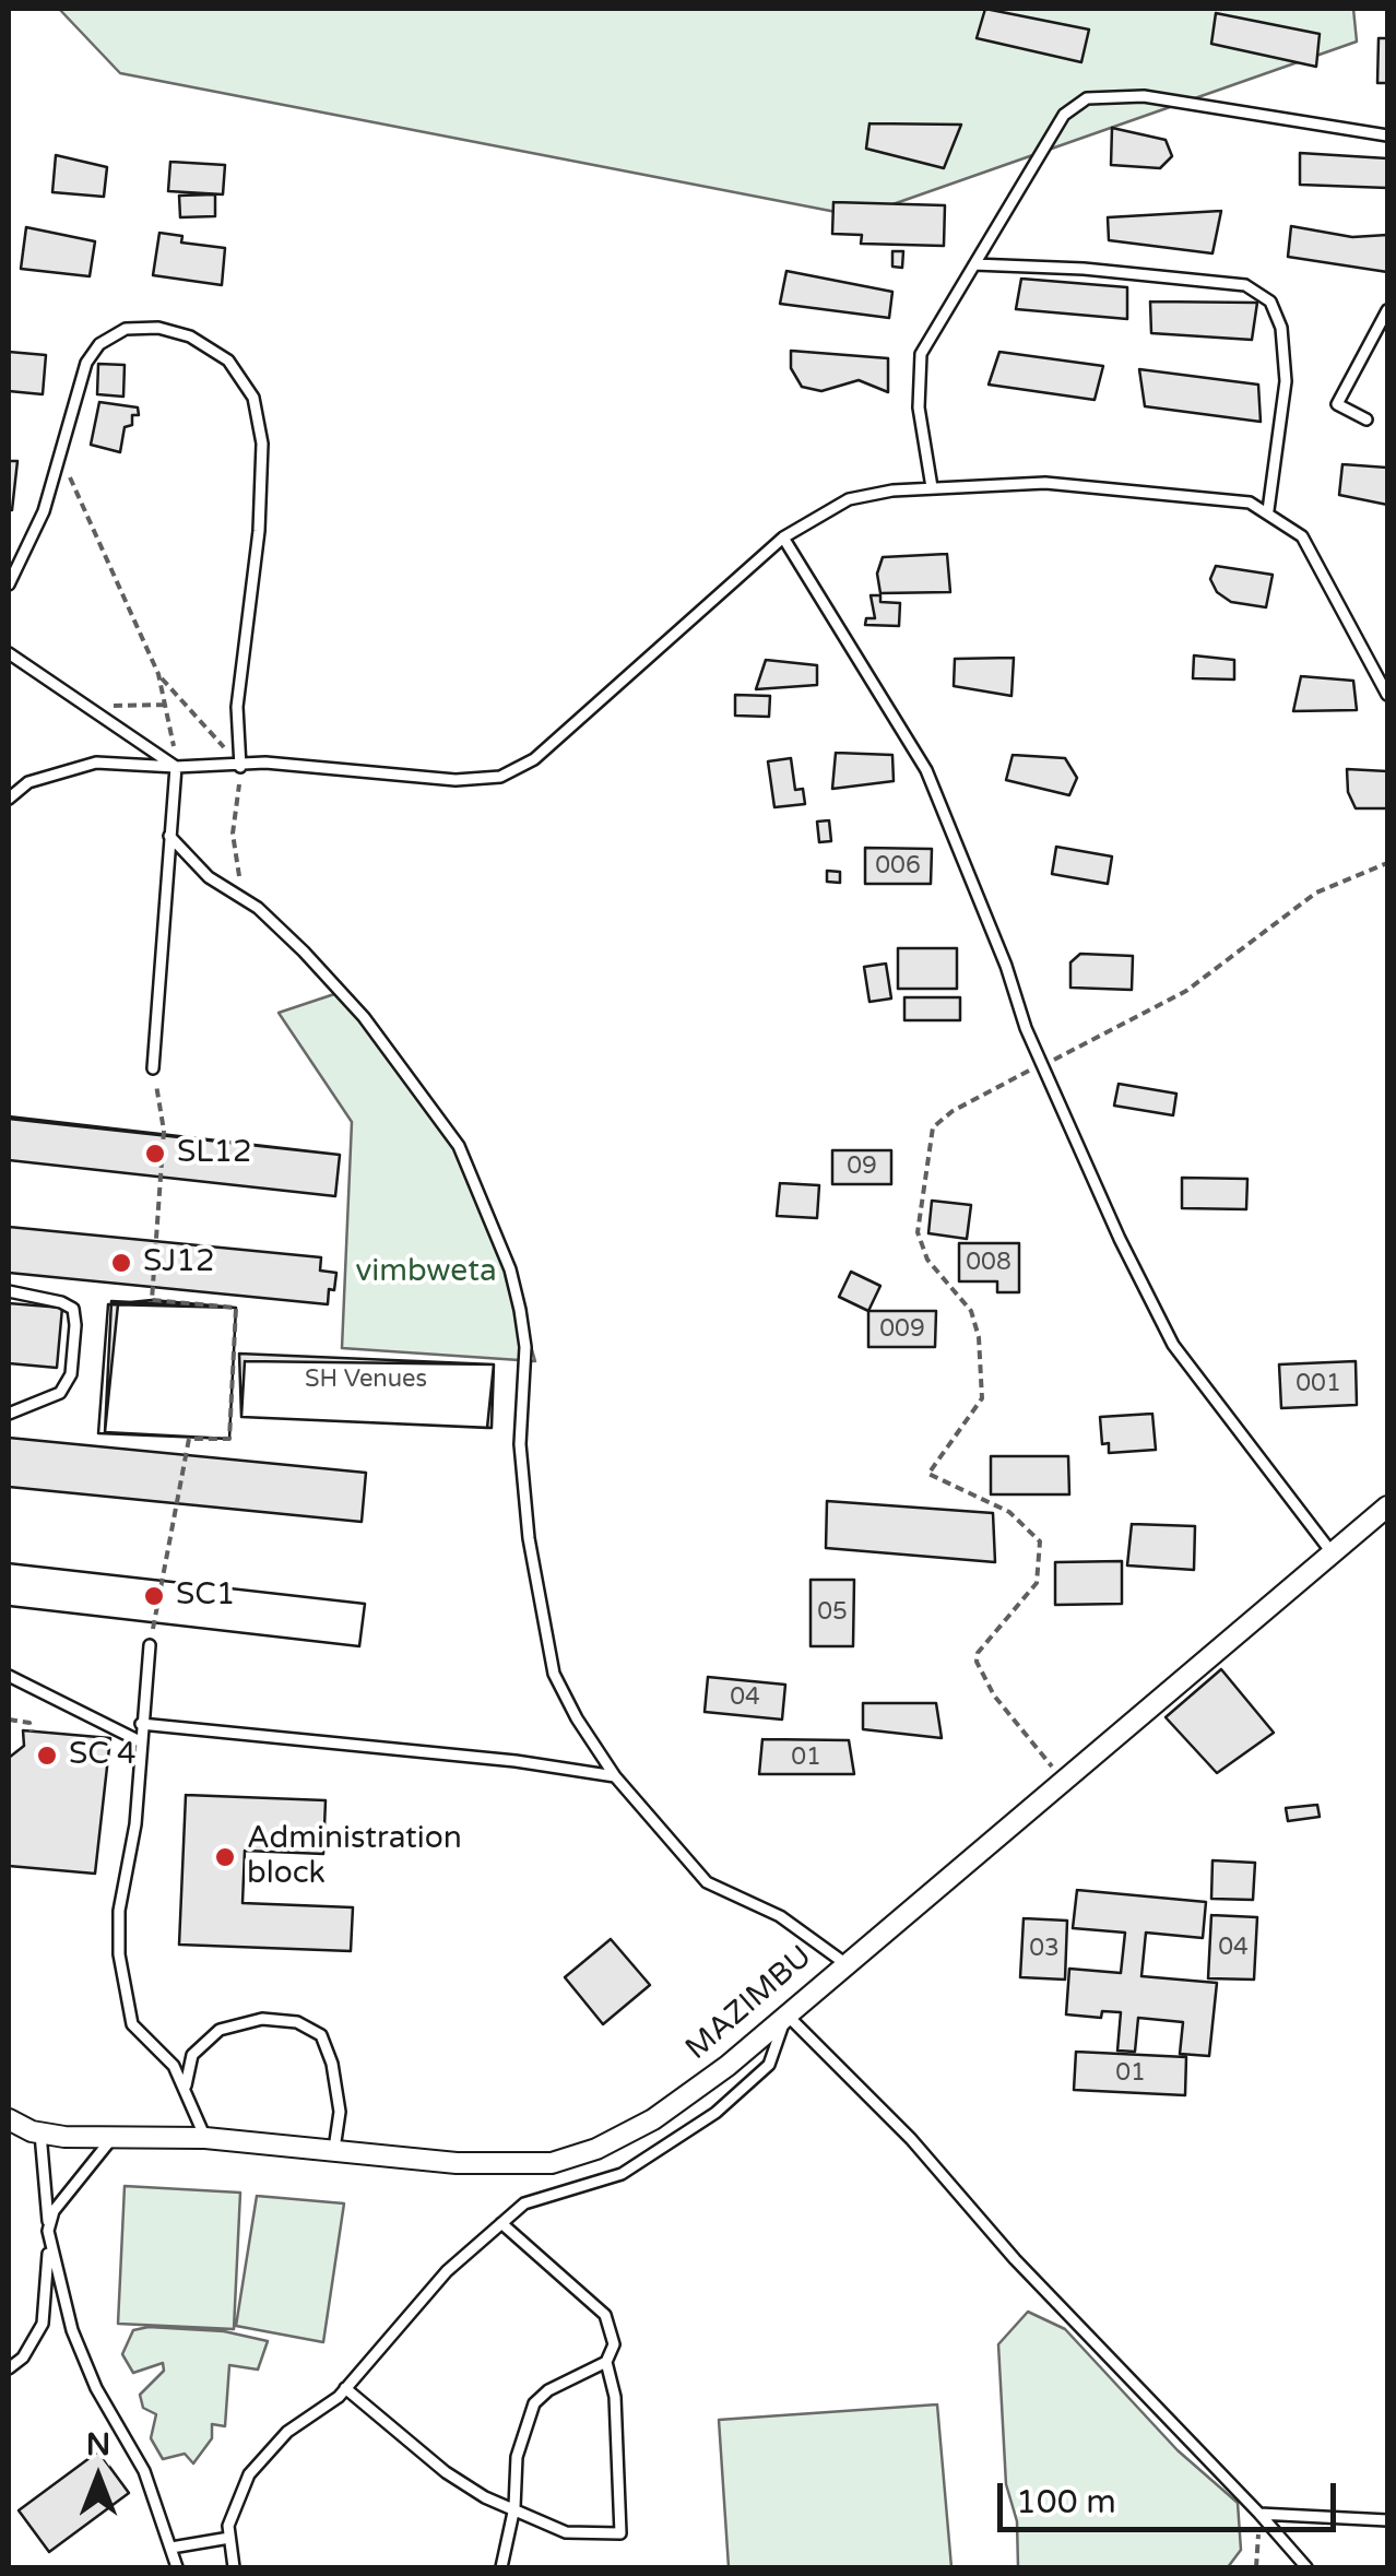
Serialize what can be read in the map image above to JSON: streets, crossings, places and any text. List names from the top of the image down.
{
  "streets": {
    "street": ["MAZIMBU"]
  },
  "parks": ["vimbweta"],
  "places": [
    "SL12",
    "SJ12",
    "SC1",
    "SC 4",
    "Administration block"
  ],
  "house_numbers": [
    "006",
    "09",
    "008",
    "009",
    "SH Venues",
    "001",
    "05",
    "04",
    "01",
    "04",
    "03",
    "01"
  ],
  "scale_bar": "100 m",
  "north": "top"
}
